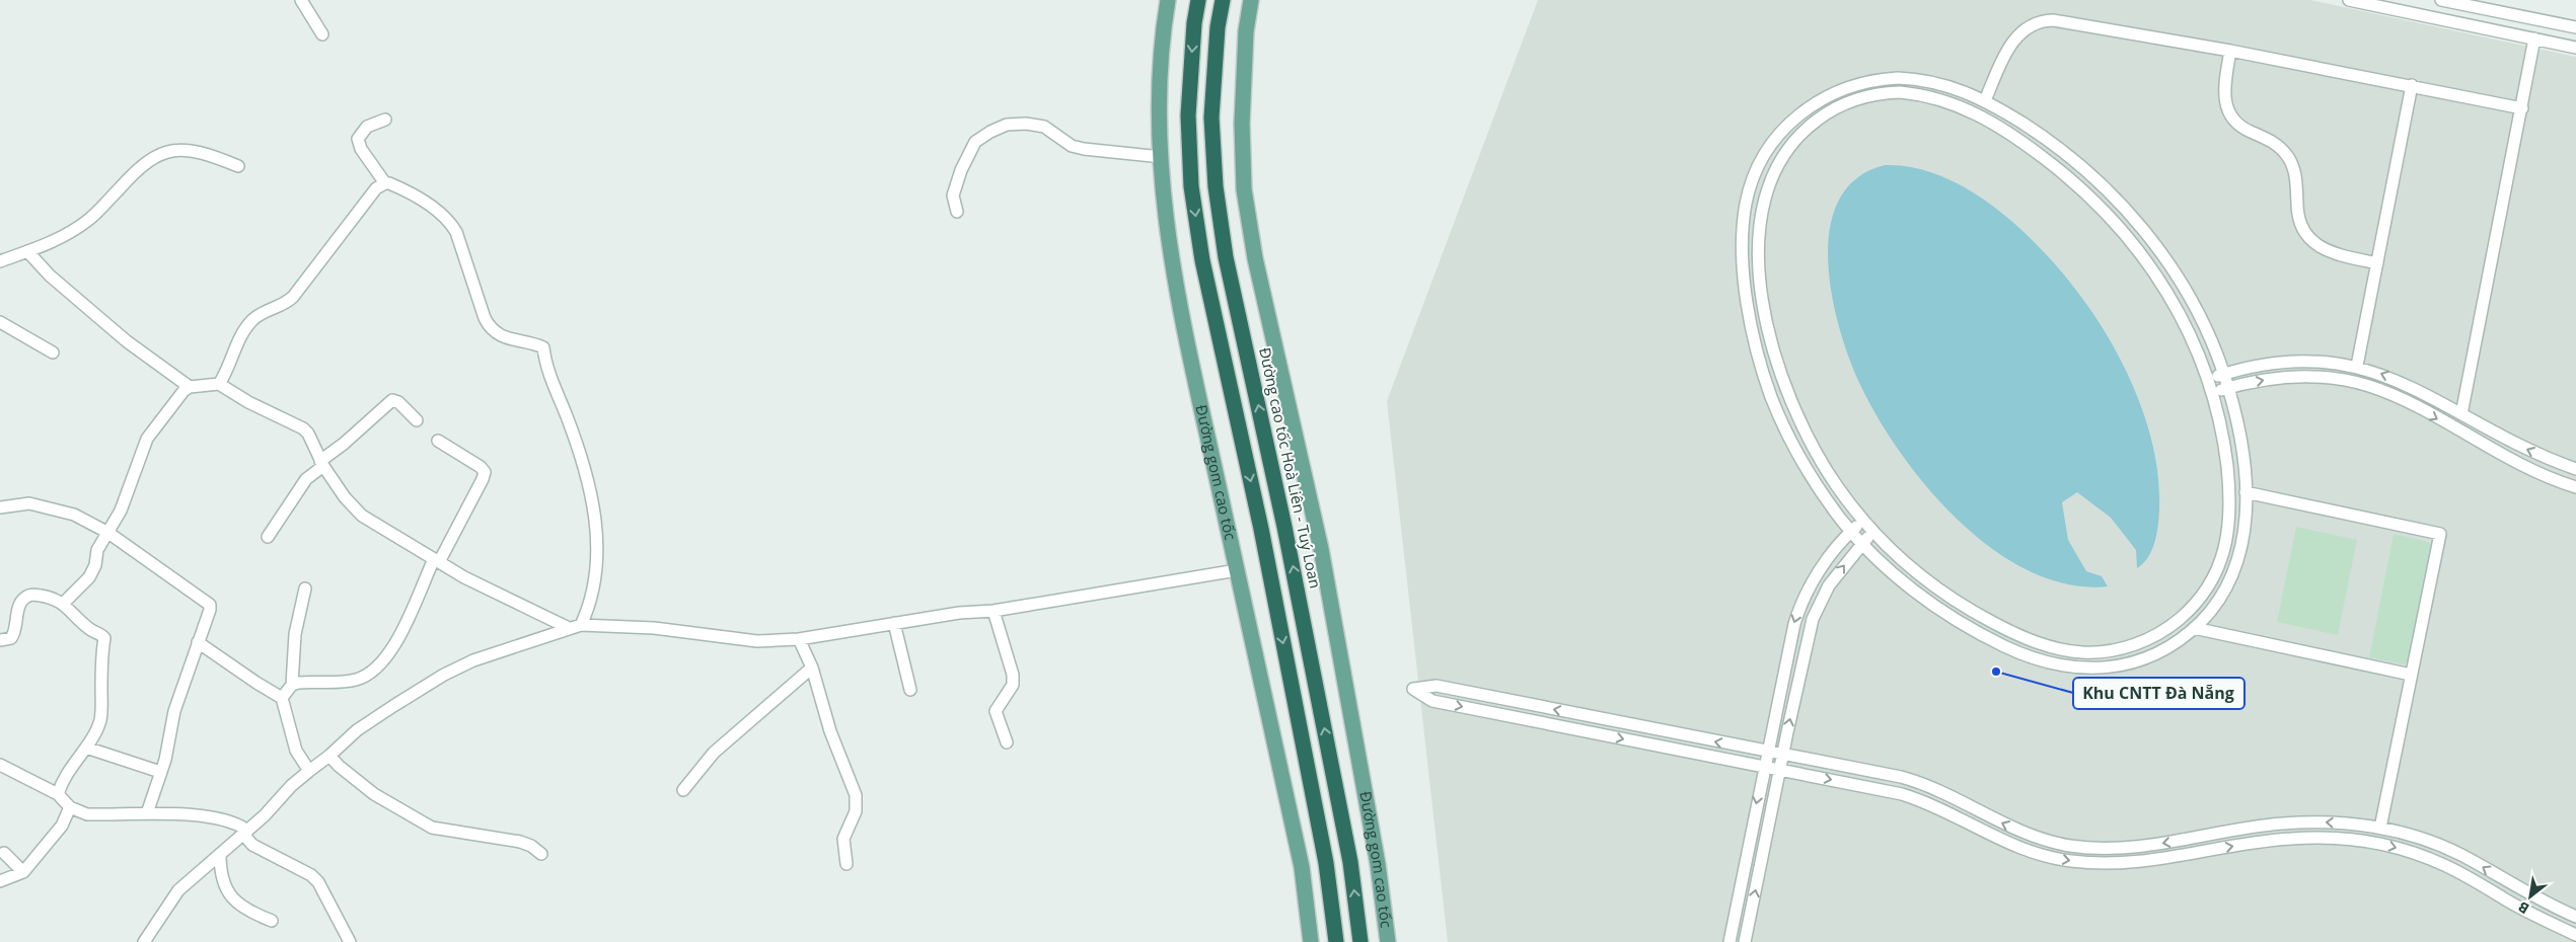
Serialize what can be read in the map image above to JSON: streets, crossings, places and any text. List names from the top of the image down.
{
  "streets": {
    "highway": ["Đường cao tốc Hoà Liên - Tuý Loan"],
    "main road": ["Đường gom cao tốc"]
  },
  "places": ["Khu CNTT Đà Nẵng"],
  "north": "bottom left"
}
